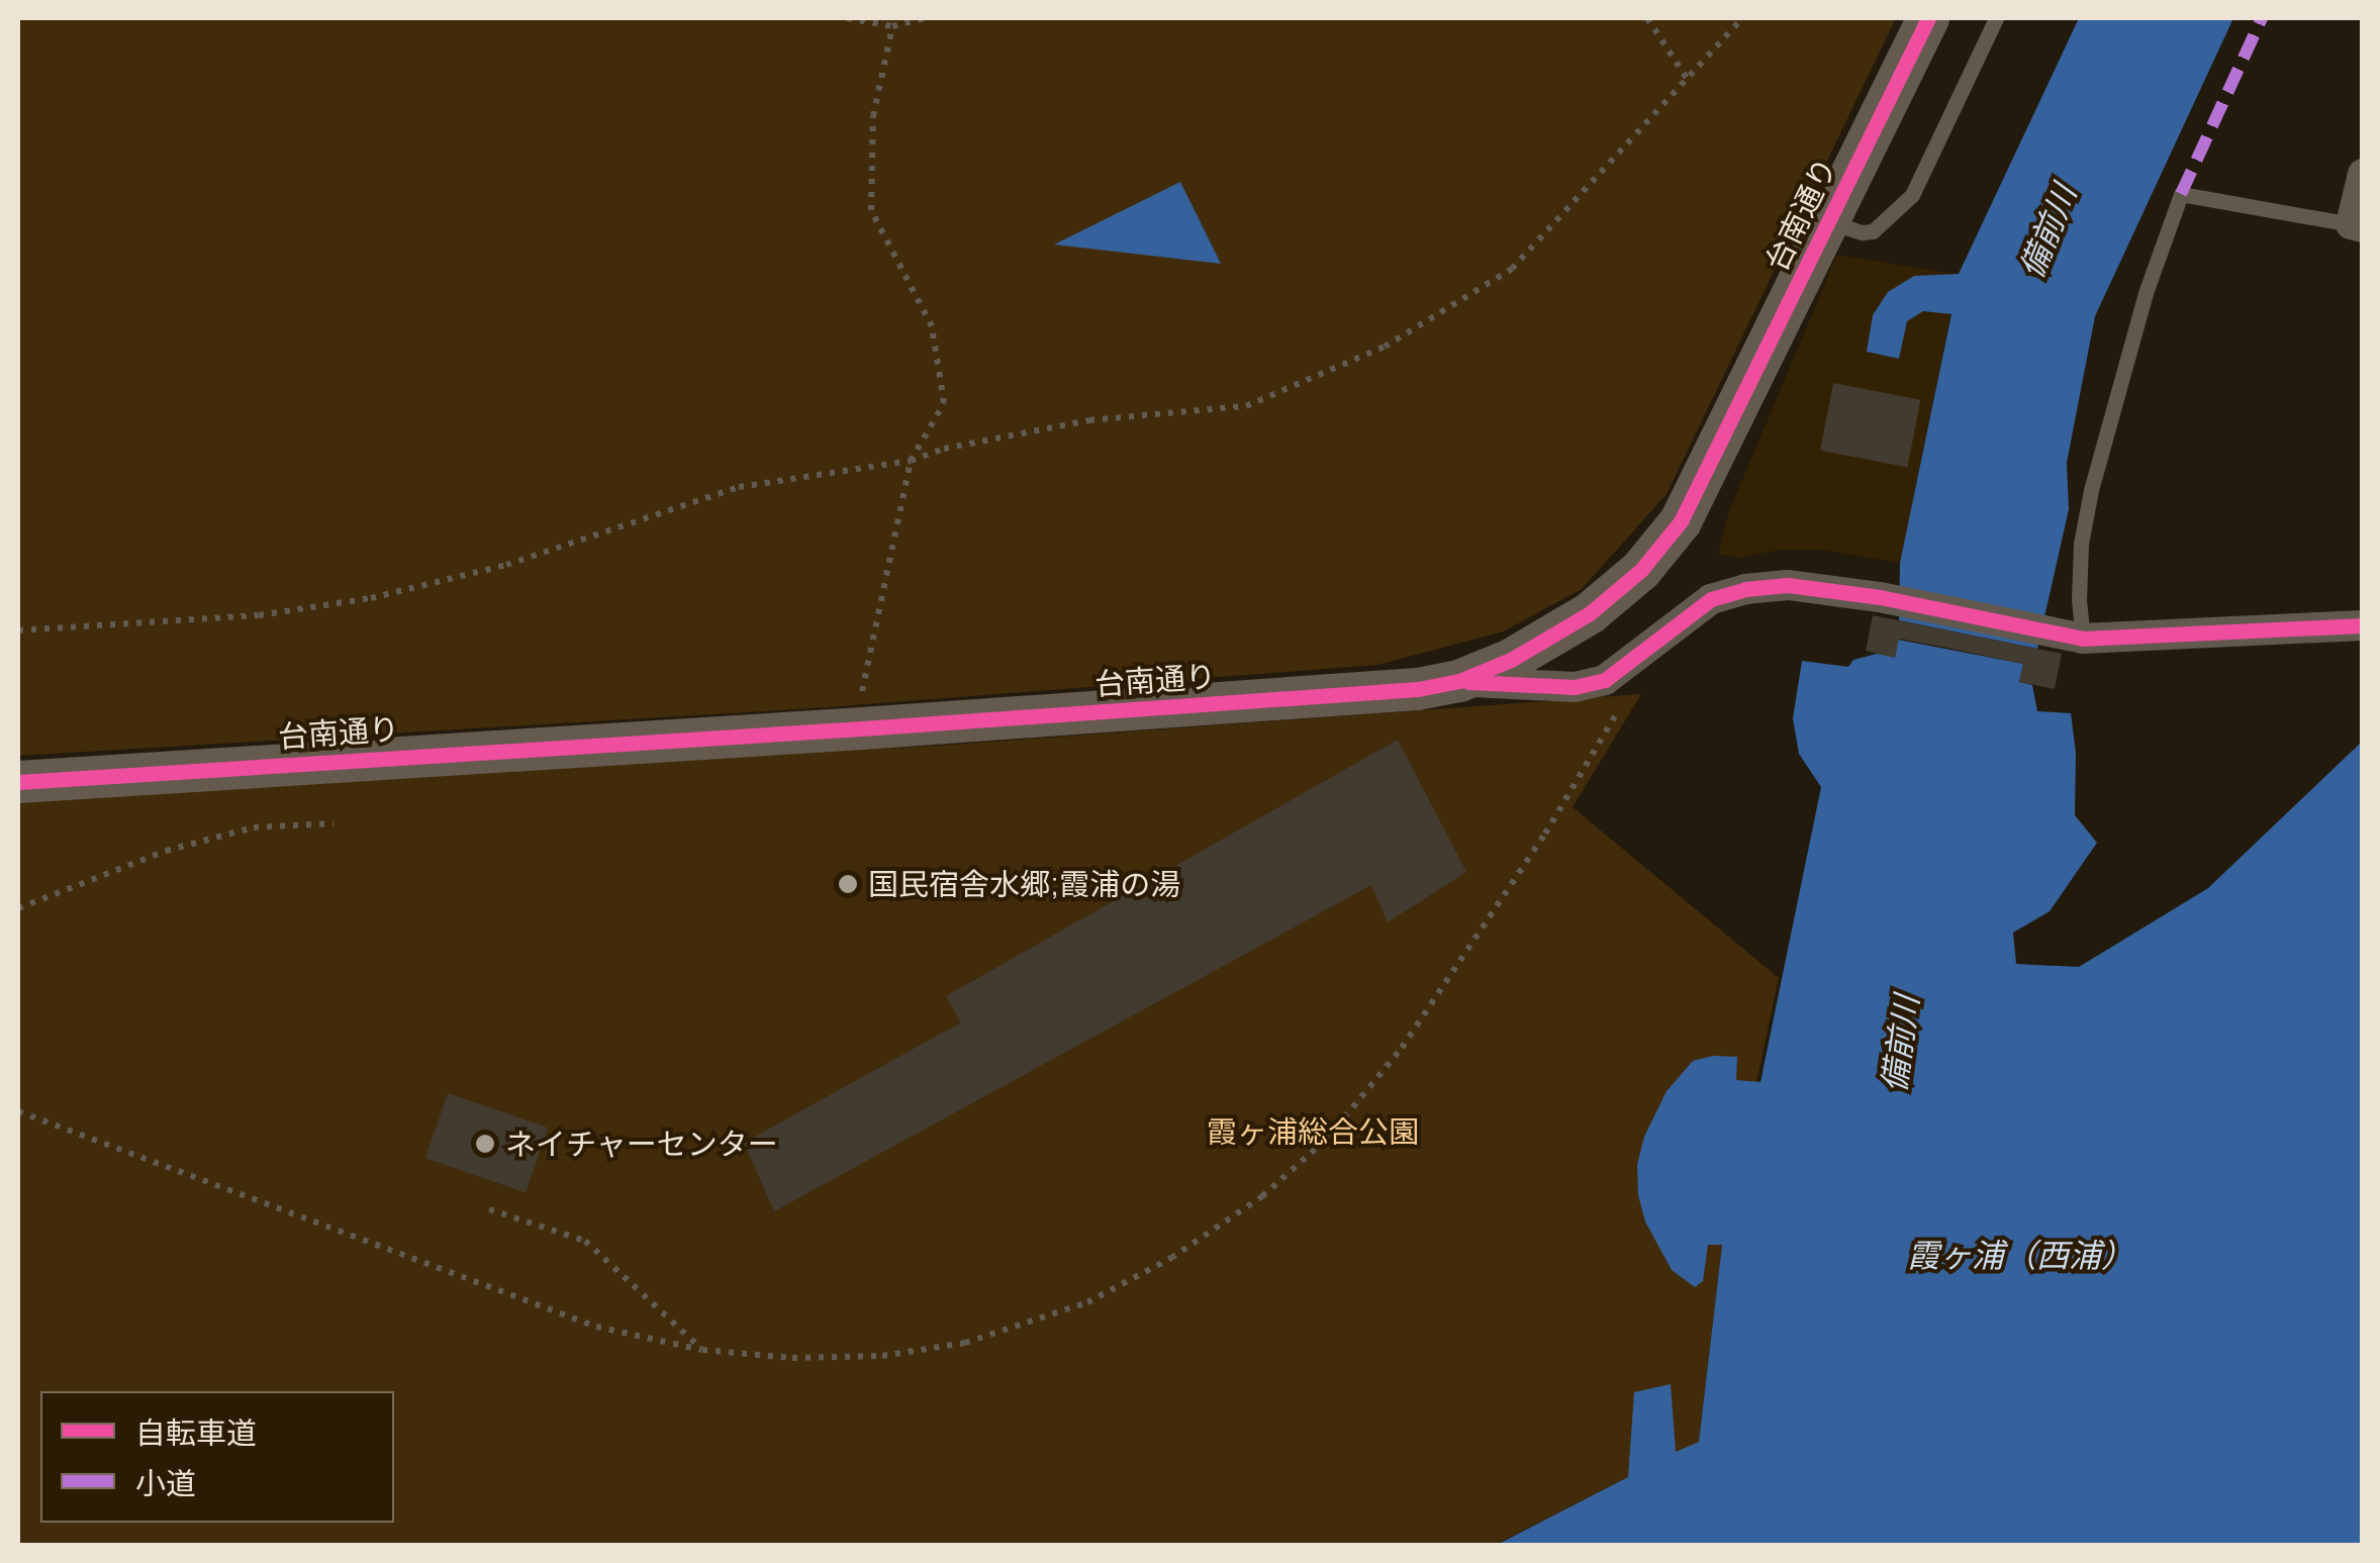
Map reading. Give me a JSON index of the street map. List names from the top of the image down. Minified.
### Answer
{"streets":{"street":["台南通り"]},"water":["備前川","霞ヶ浦（西浦）"],"parks":["霞ヶ浦総合公園"],"places":["国民宿舎水郷;霞浦の湯","ネイチャーセンター"],"legend":["自転車道","小道"]}
